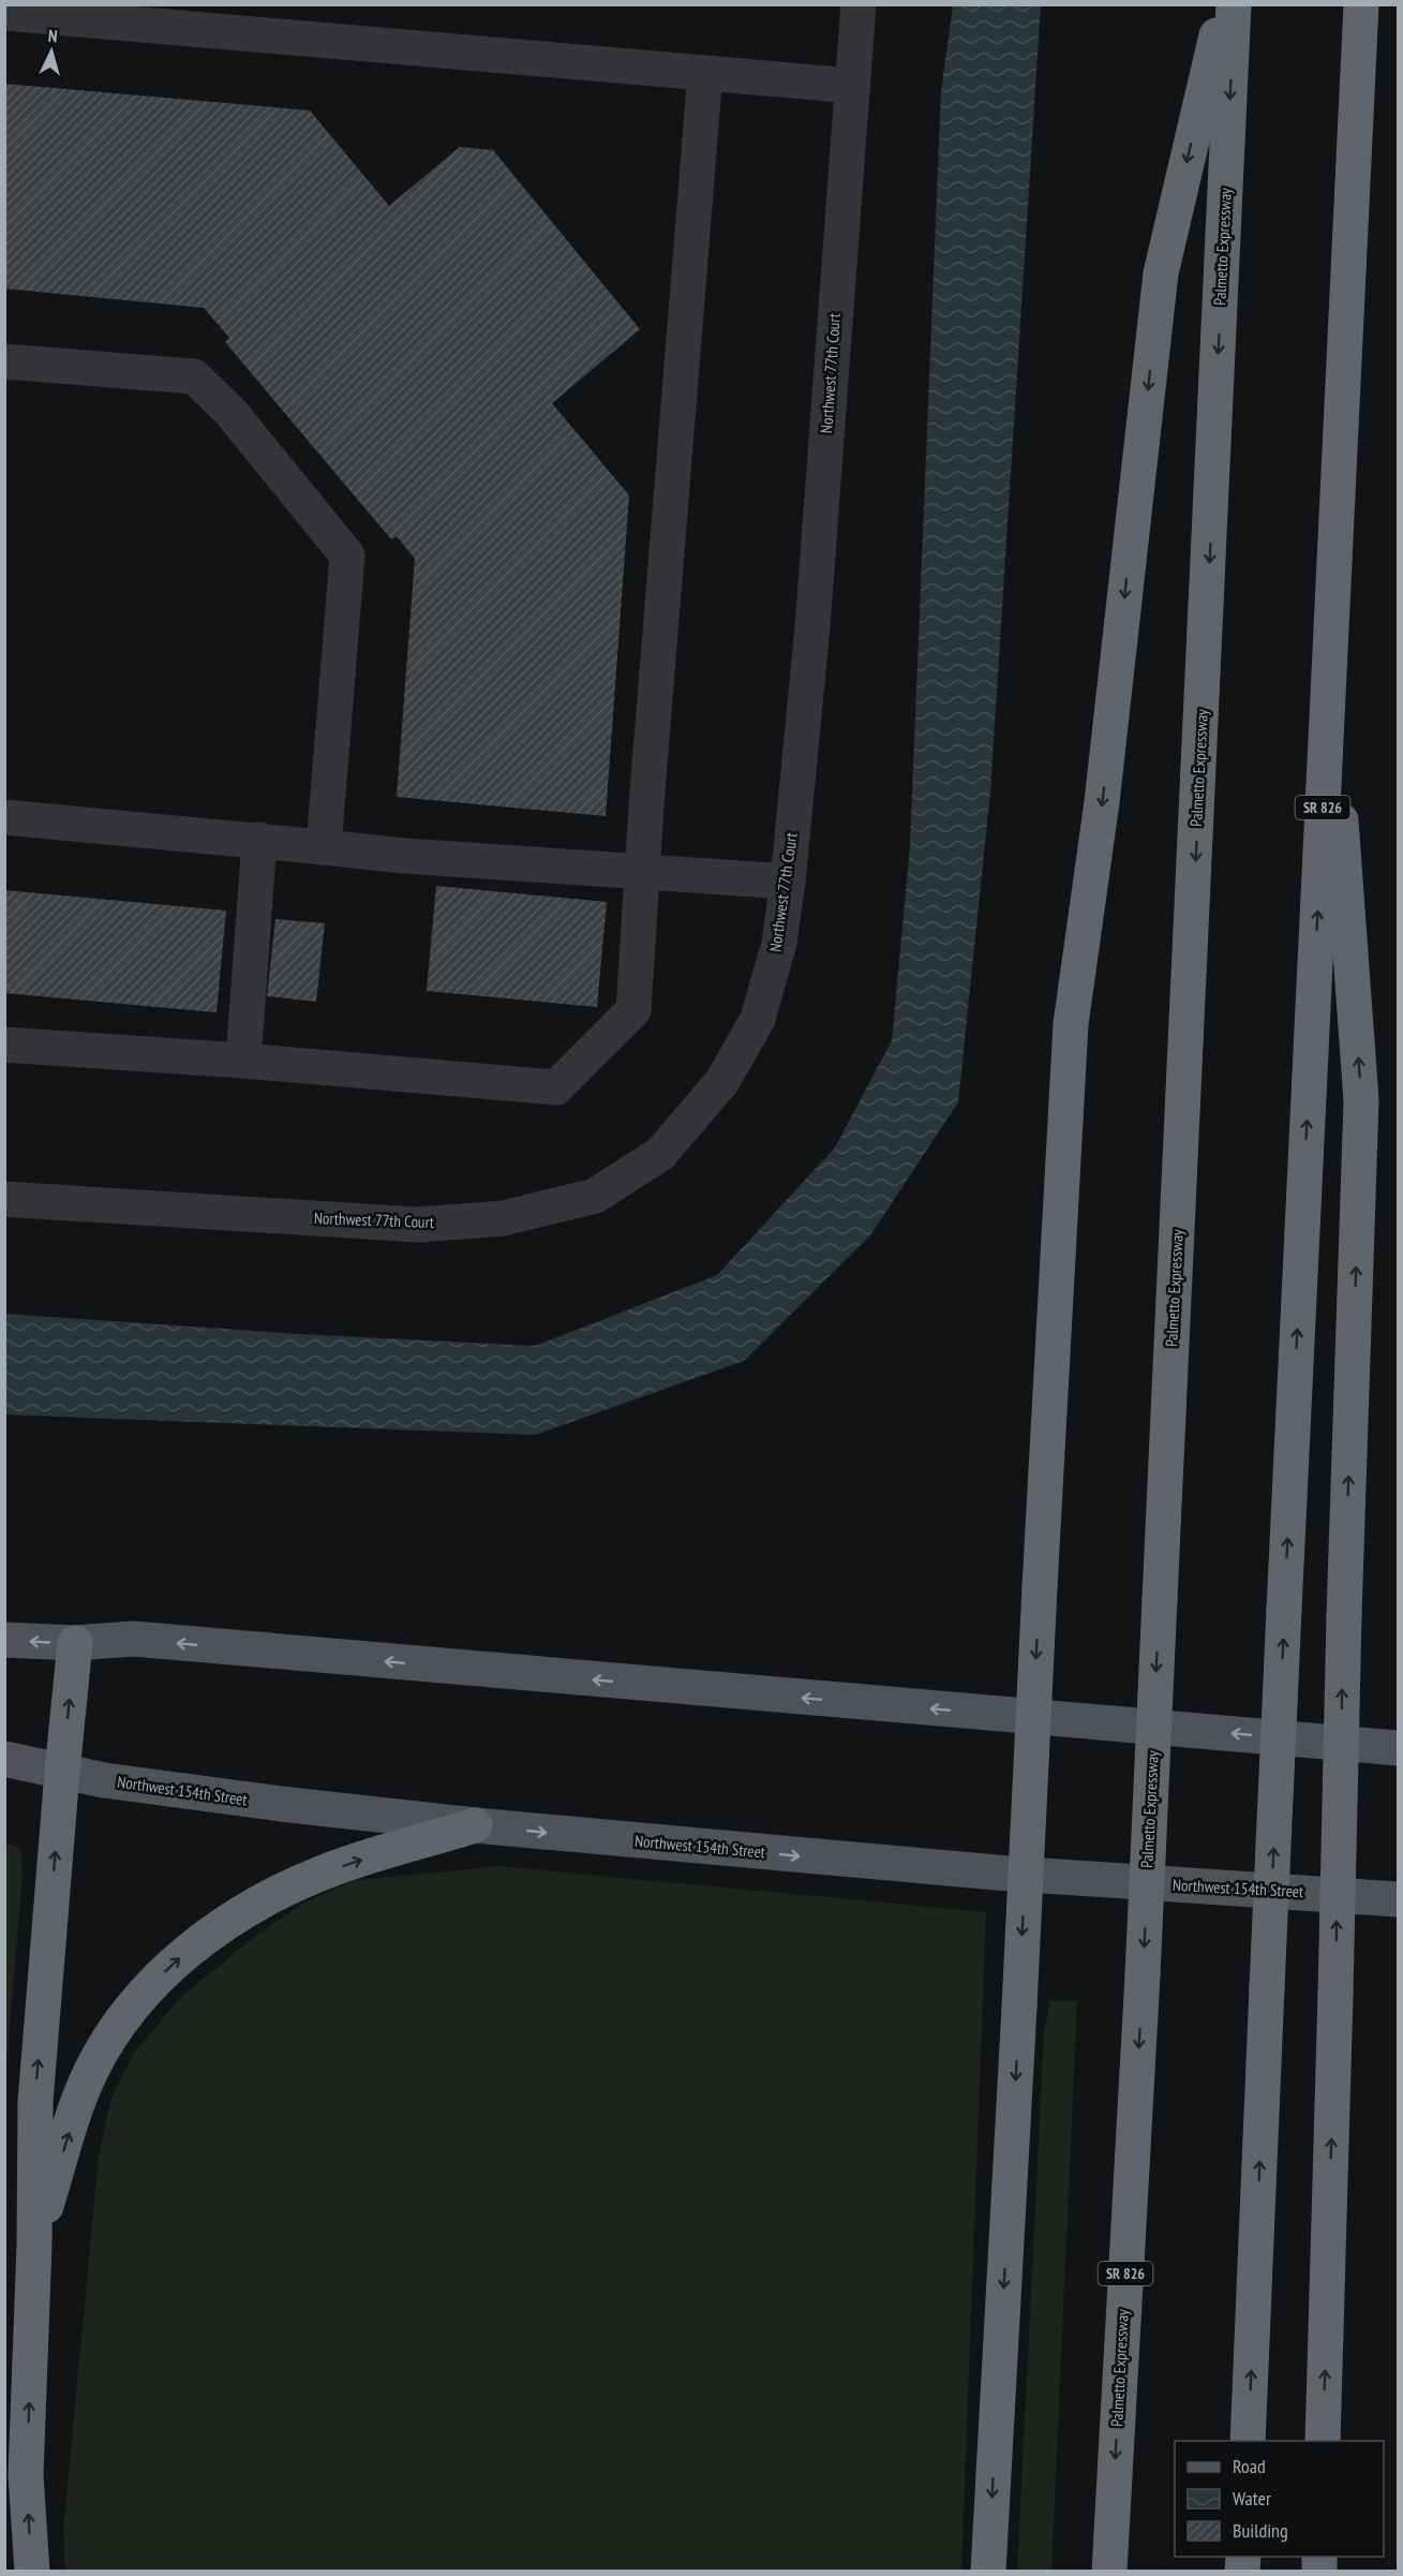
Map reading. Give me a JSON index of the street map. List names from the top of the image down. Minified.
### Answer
{"streets":{"highway":["Palmetto Expressway","SR 826"],"main road":["Northwest 154th Street"],"street":["Northwest 77th Court"]},"legend":["Road","Water","Building"],"north":"top"}
